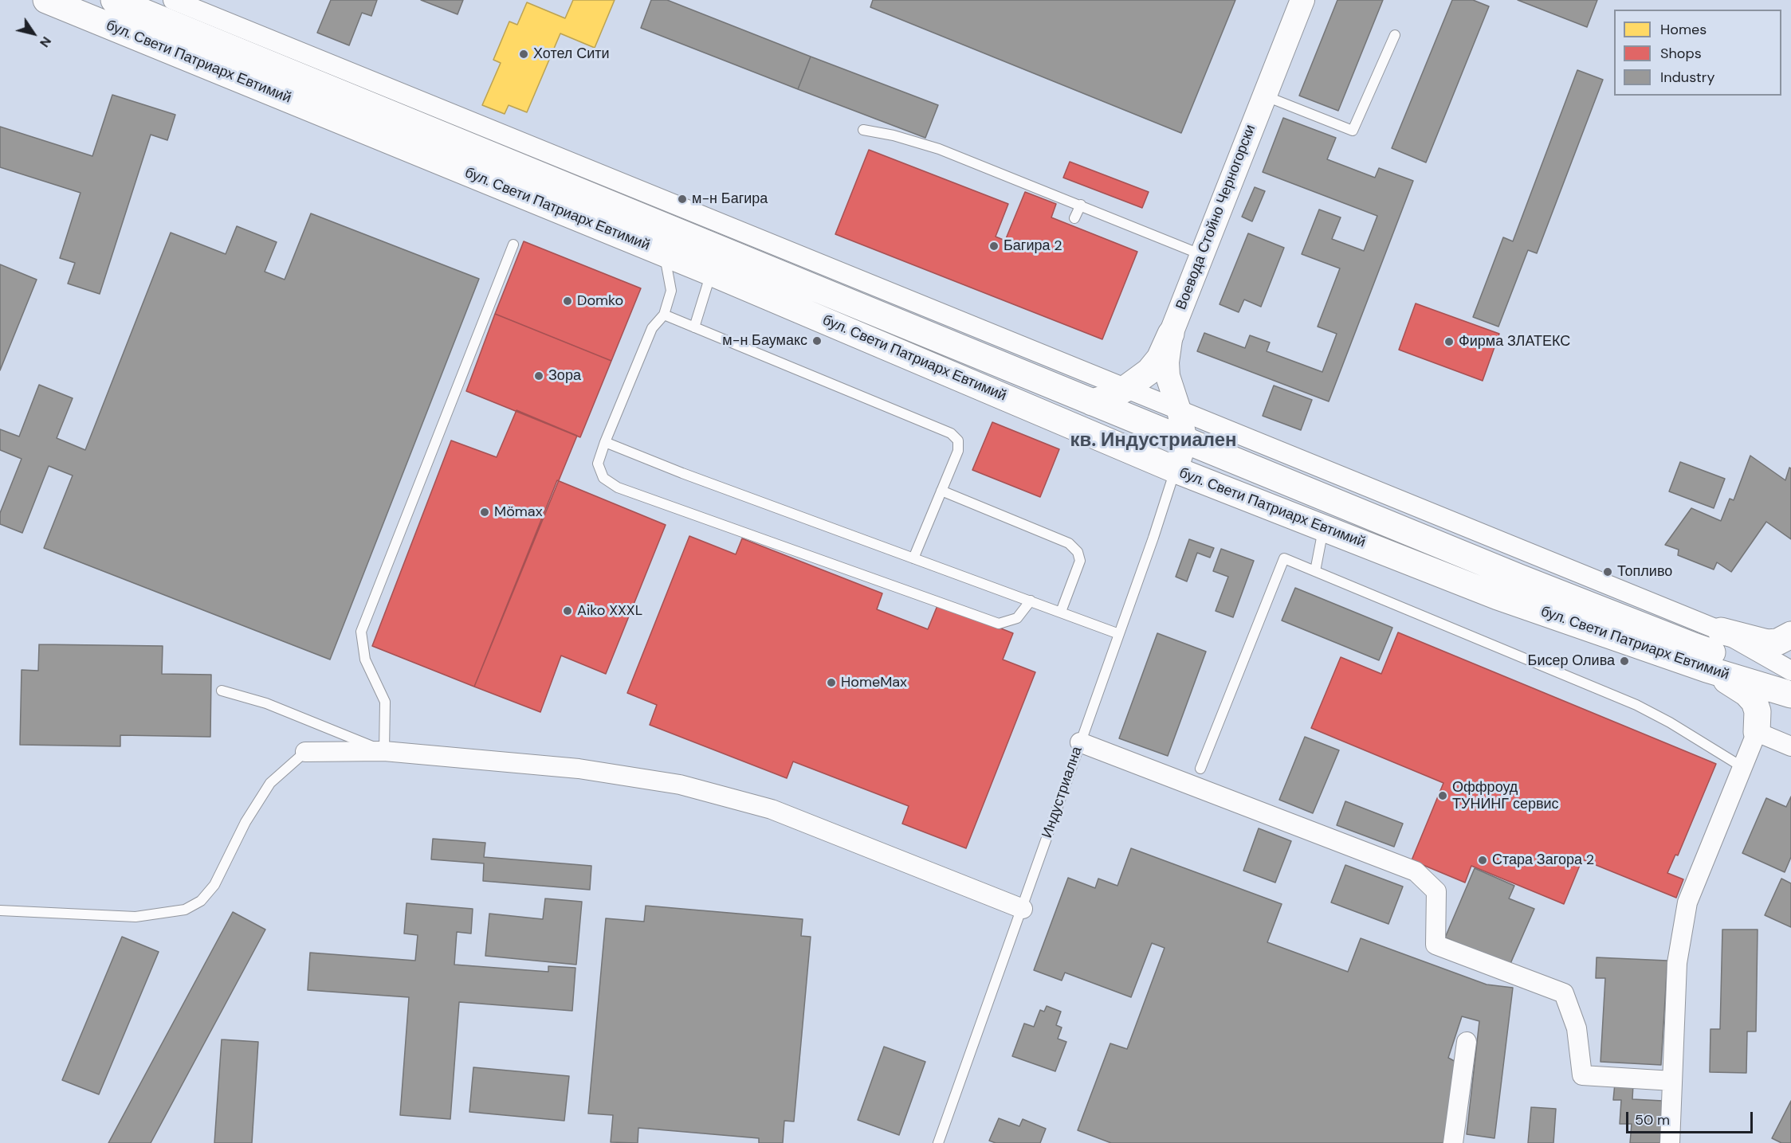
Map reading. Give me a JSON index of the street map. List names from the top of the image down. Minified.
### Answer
{"streets":{"main road":["бул. Свети Патриарх Евтимий"],"street":["Воевода Стойно Черногорски","Индустриална"]},"crossings":[["бул. Свети Патриарх Евтимий","Воевода Стойно Черногорски"],["бул. Свети Патриарх Евтимий","Индустриална"],["Воевода Стойно Черногорски","Индустриална"]],"districts":["кв. Индустриален"],"places":["Хотел Сити","м-н Багира","Багира 2","Domko","м-н Баумакс","Фирма ЗЛАТЕКС","Зора","Mömax","Топливо","Aiko XXXL","Бисер Олива","HomeMax","Оффроуд ТУНИНГ сервис","Стара Загора 2"],"legend":["Homes","Shops","Industry"],"scale_bar":"50 m","north":"bottom right"}
